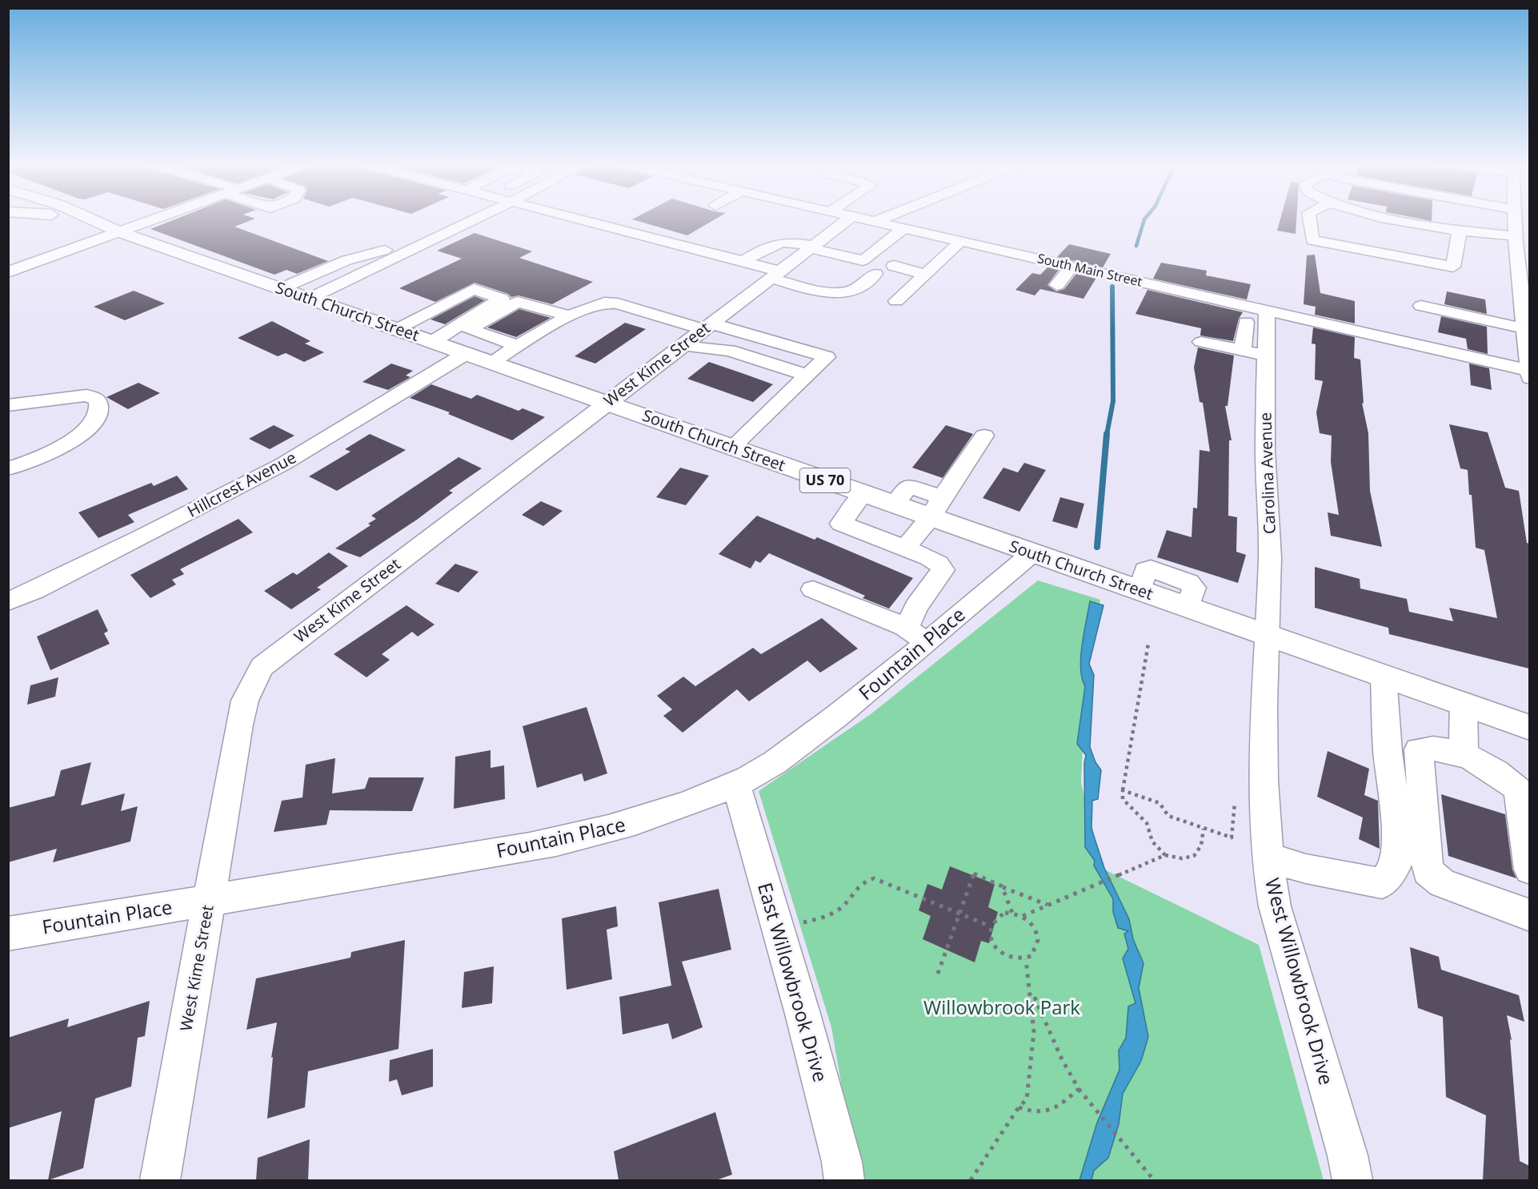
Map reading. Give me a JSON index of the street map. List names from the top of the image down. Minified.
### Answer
{"streets":{"main road":["South Church Street","US 70"],"street":["South Main Street","West Kime Street","Carolina Avenue","Hillcrest Avenue","Fountain Place","West Willowbrook Drive","East Willowbrook Drive"]},"crossings":[["South Church Street","West Kime Street"],["South Church Street","US 70"],["South Church Street","Hillcrest Avenue"],["South Church Street","Fountain Place"],["West Kime Street","Fountain Place"],["Carolina Avenue","West Willowbrook Drive"],["Fountain Place","East Willowbrook Drive"]],"parks":["Willowbrook Park"]}
